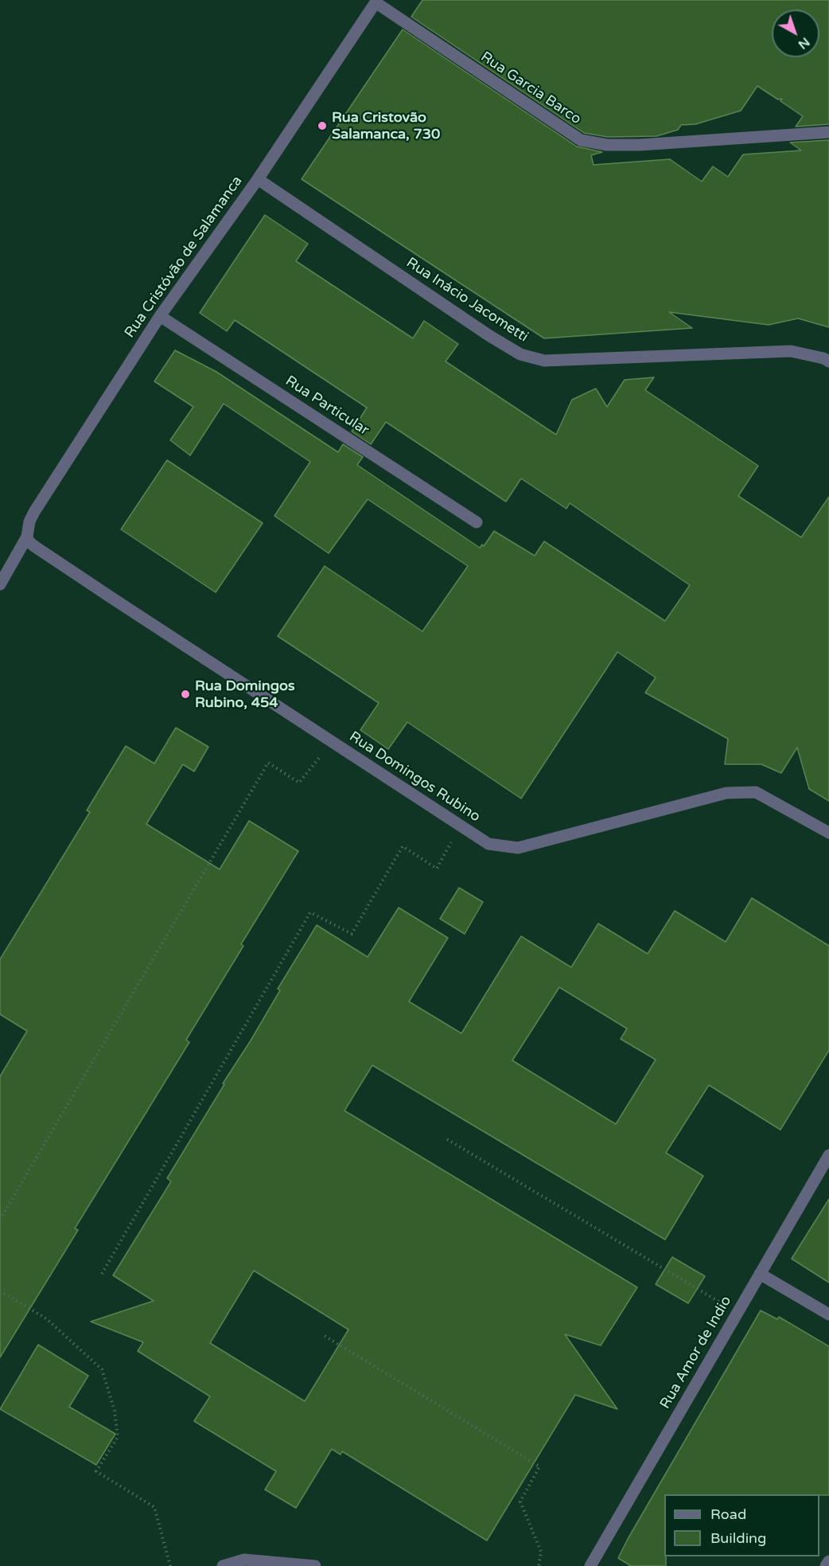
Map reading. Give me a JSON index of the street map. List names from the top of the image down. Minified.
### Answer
{"streets":{"street":["Rua Garcia Barco","Rua Cristóvão de Salamanca","Rua Inácio Jacometti","Rua Particular","Rua Domingos Rubino","Rua Amor de Indio"]},"crossings":[["Rua Garcia Barco","Rua Cristóvão de Salamanca"],["Rua Cristóvão de Salamanca","Rua Inácio Jacometti"],["Rua Cristóvão de Salamanca","Rua Particular"],["Rua Cristóvão de Salamanca","Rua Domingos Rubino"]],"places":["Rua Cristovão Salamanca, 730","Rua Domingos Rubino, 454"],"legend":["Road","Building"],"north":"bottom right"}
